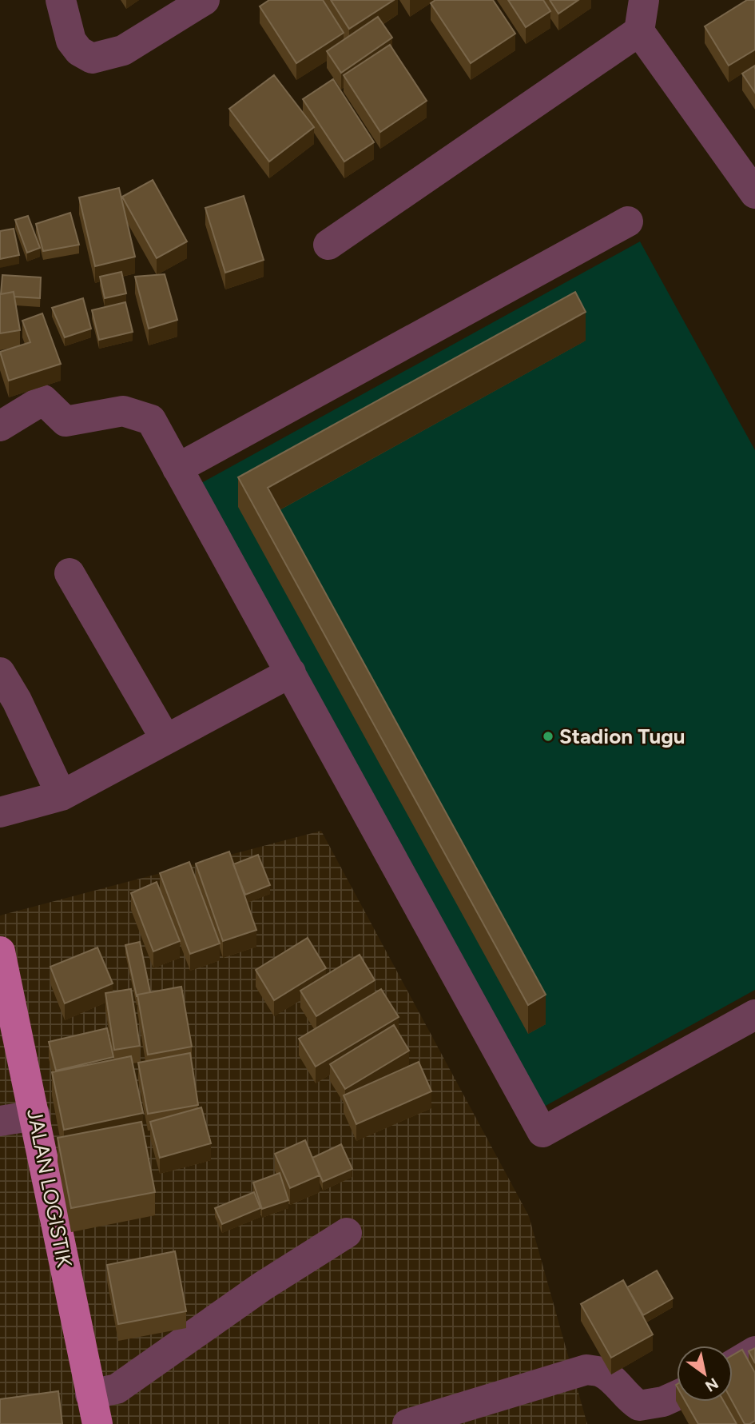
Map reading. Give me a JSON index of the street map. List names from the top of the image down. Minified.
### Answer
{"streets":{"main road":["JALAN LOGISTIK"]},"places":["Stadion Tugu"],"north":"bottom right"}
